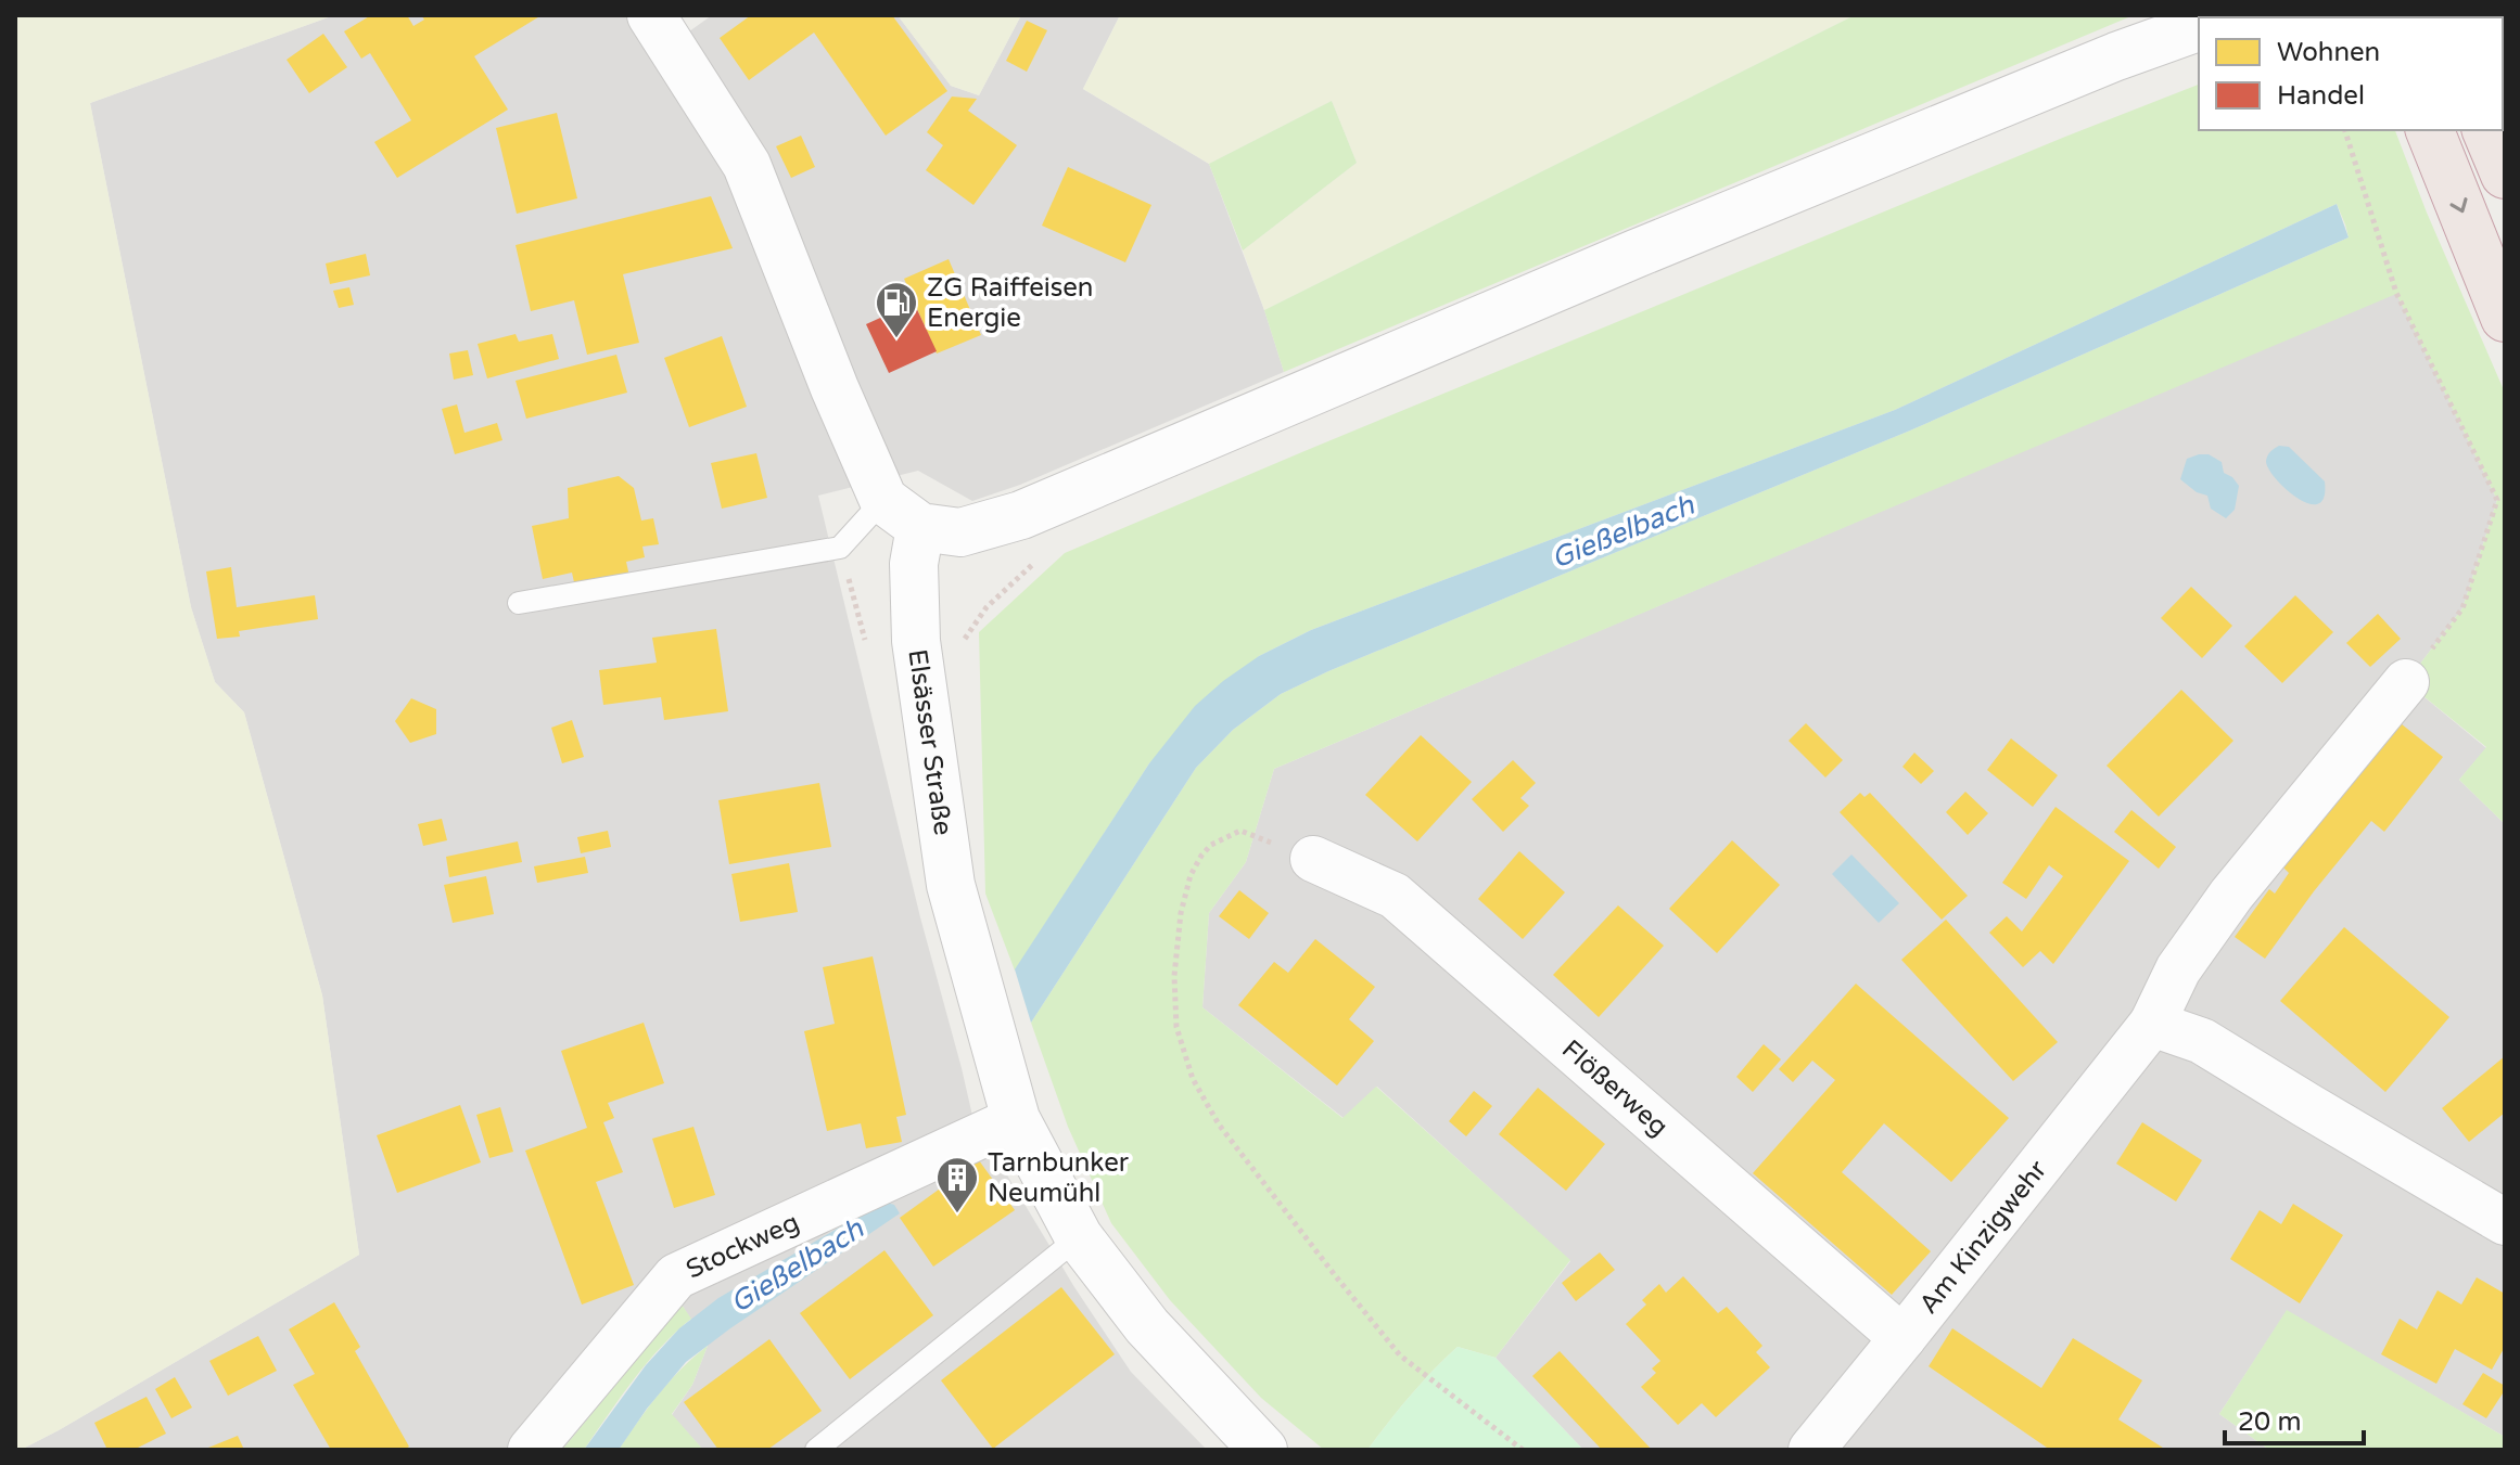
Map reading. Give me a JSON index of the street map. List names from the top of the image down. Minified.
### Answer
{"streets":{"street":["Elsässer Straße","Flößerweg","Am Kinzigwehr","Stockweg"]},"crossings":[["Elsässer Straße","Stockweg"],["Flößerweg","Am Kinzigwehr"]],"water":["Gießelbach"],"places":{"fuel station":["ZG Raiffeisen Energie"],"building":["Tarnbunker Neumühl"]},"legend":["Wohnen","Handel"],"scale_bar":"20 m"}
